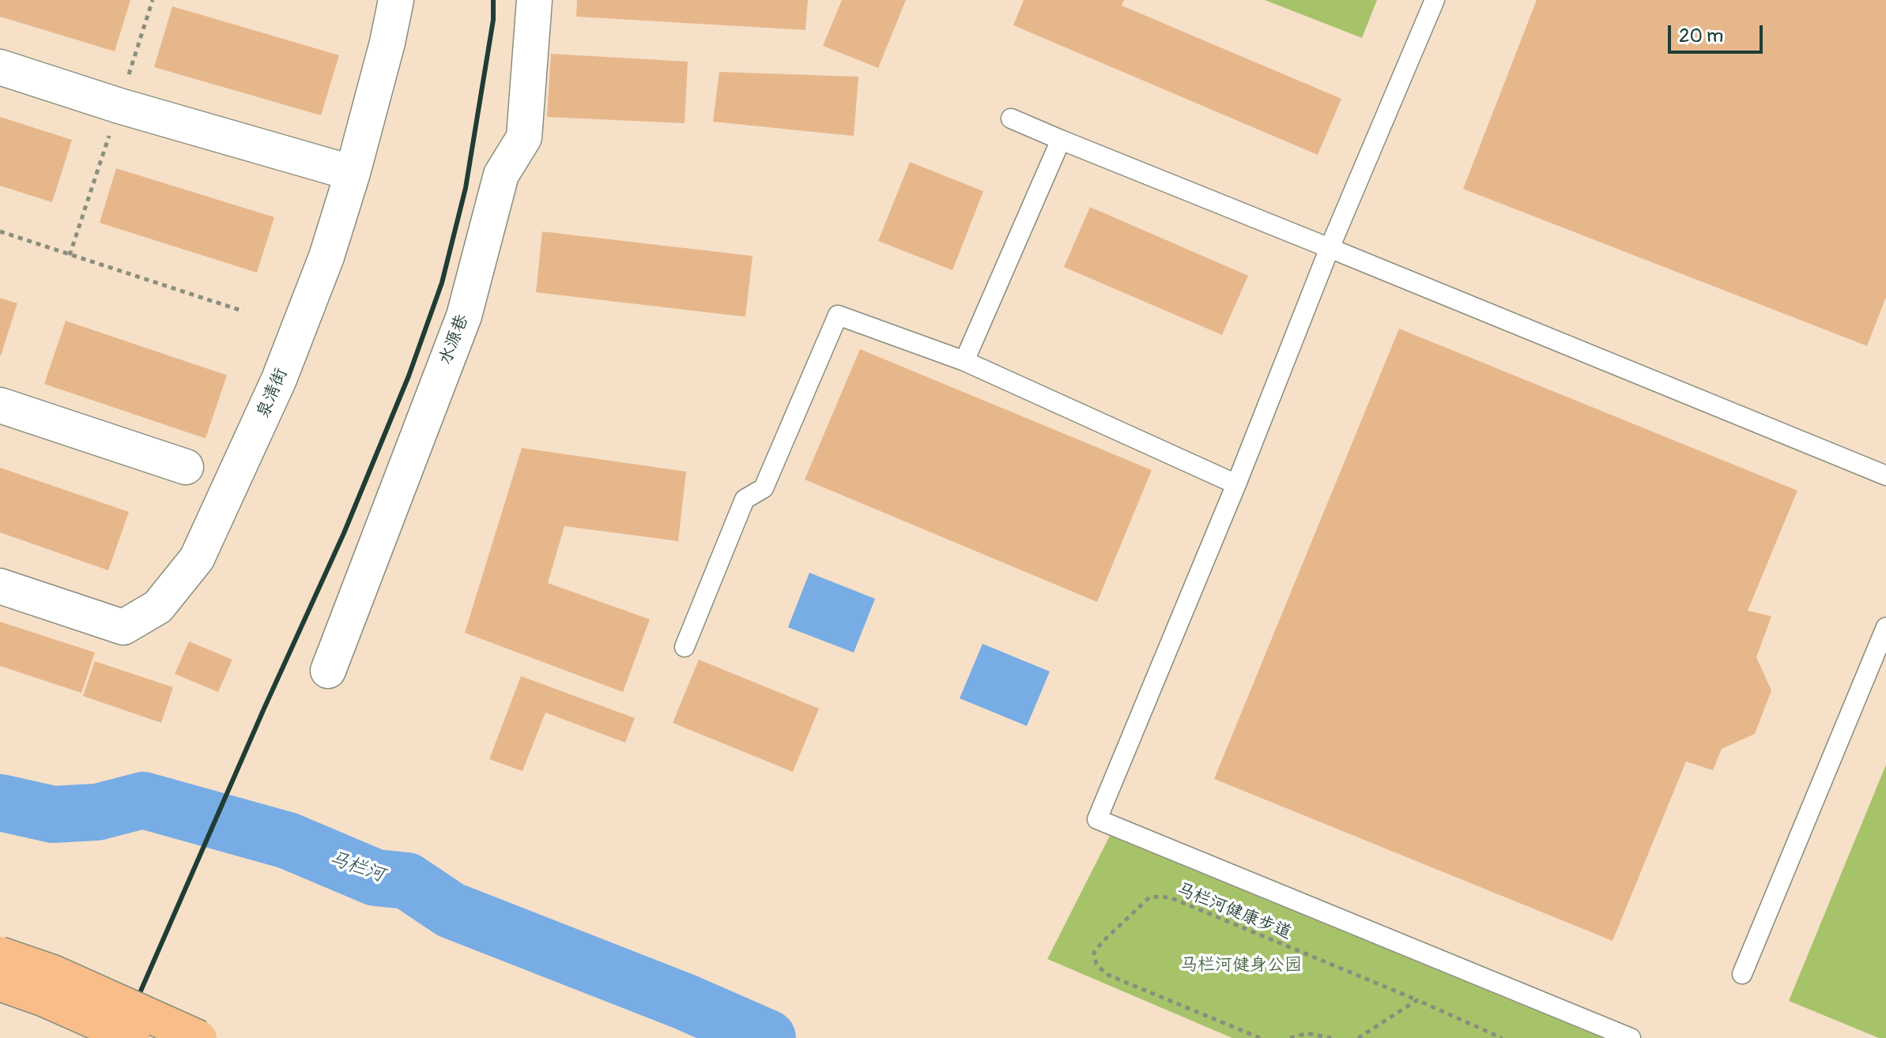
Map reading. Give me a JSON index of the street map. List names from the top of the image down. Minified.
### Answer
{"streets":{"street":["水源巷","泉清街"],"path":["马栏河健康步道"]},"water":["马栏河"],"parks":["马栏河健身公园"],"scale_bar":"20 m"}
